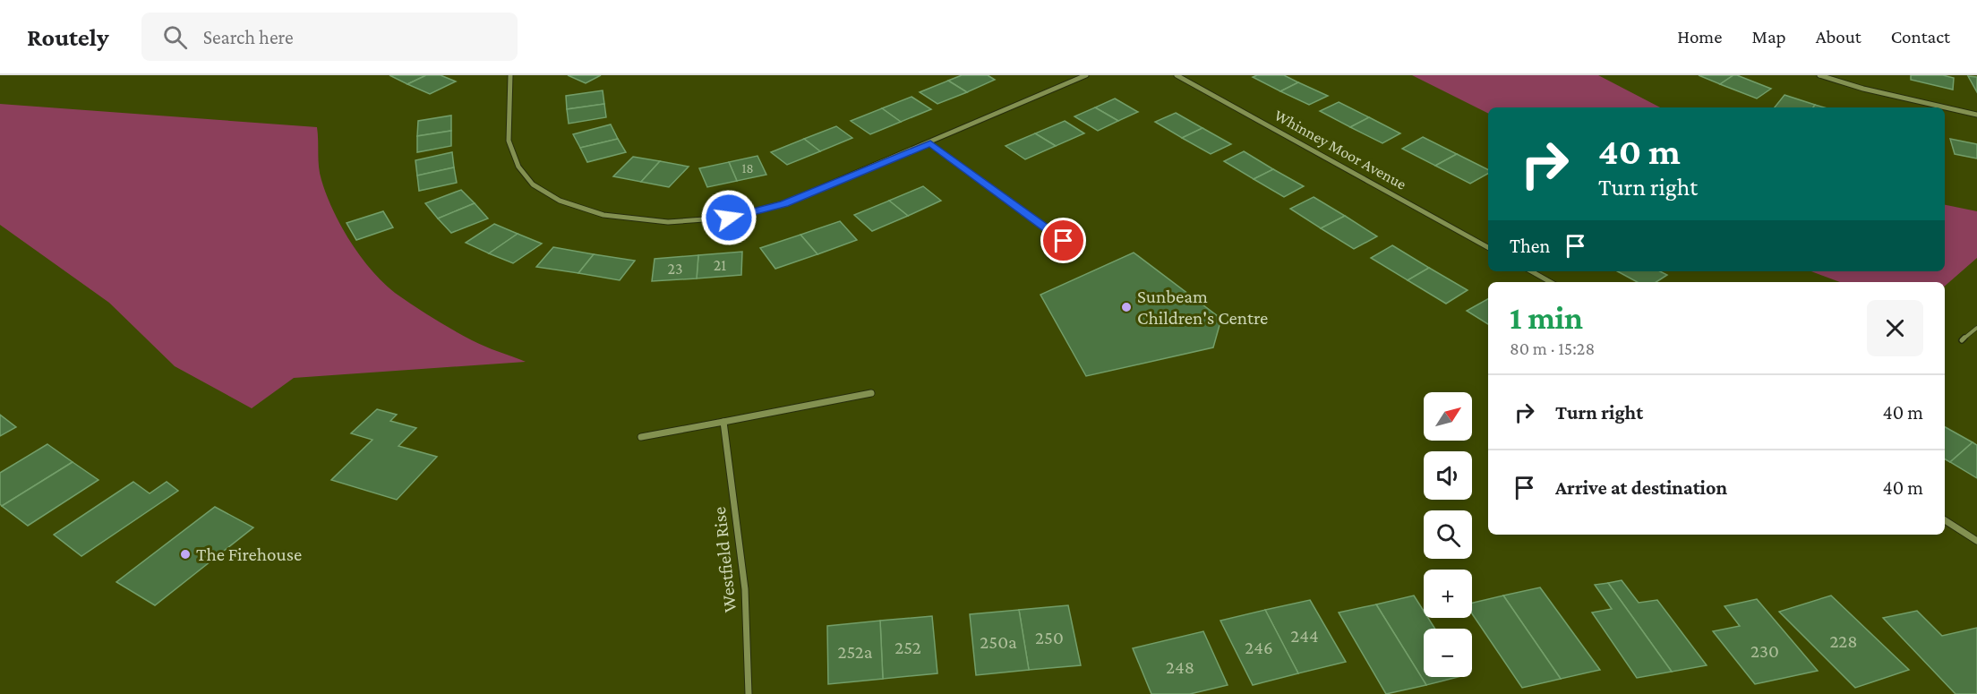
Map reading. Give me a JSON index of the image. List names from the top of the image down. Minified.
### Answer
{"streets":{"street":["Whinney Moor Avenue","Westfield Rise"]},"places":["Sunbeam Children's Centre","The Firehouse"],"house_numbers":["18","21","23","244","250","228","250a","252","246","230","252a","248"],"north":"top right","page":{"header":"Routely","search":"Search here","nav":["Home","Map","About","Contact"],"turn":["40 m","Turn right"],"then":"Then","heading":["1 min","80 m · 15:28"],"list":[{"name":"Turn right","value":"40 m"},{"name":"Arrive at destination","value":"40 m"}],"map_buttons":["+","−"]}}
